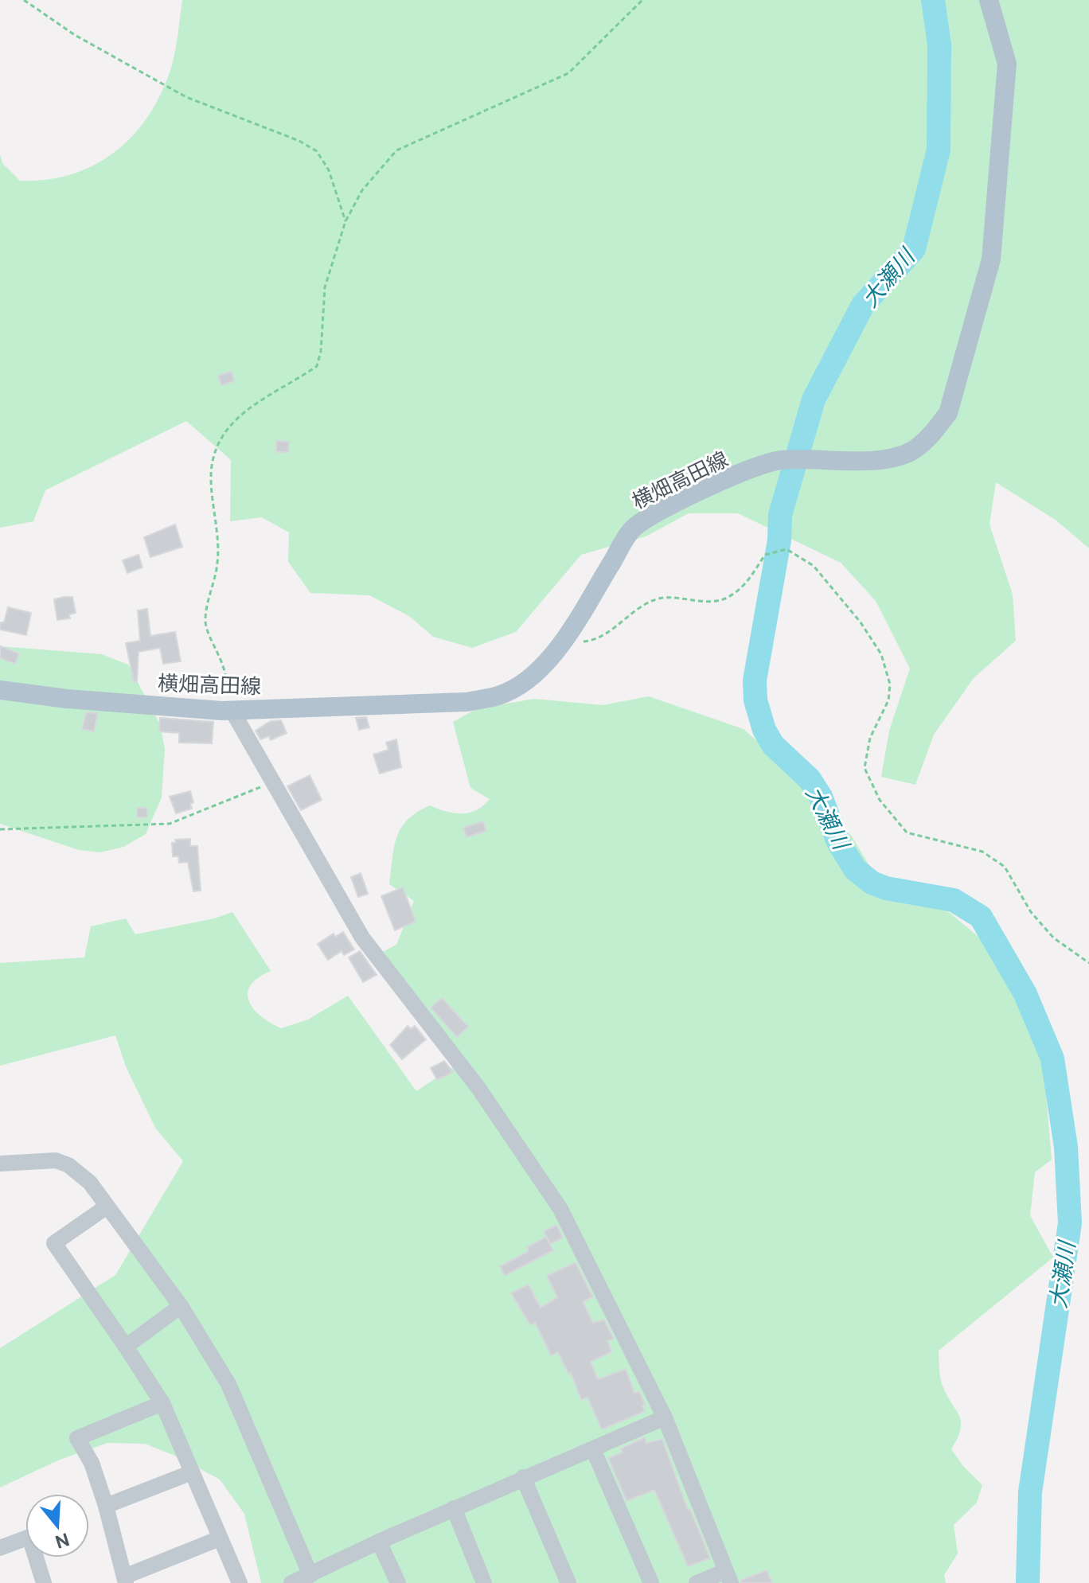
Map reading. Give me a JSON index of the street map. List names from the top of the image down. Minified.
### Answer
{"streets":{"main road":["横畑高田線"]},"water":["大瀬川"],"north":"bottom"}
